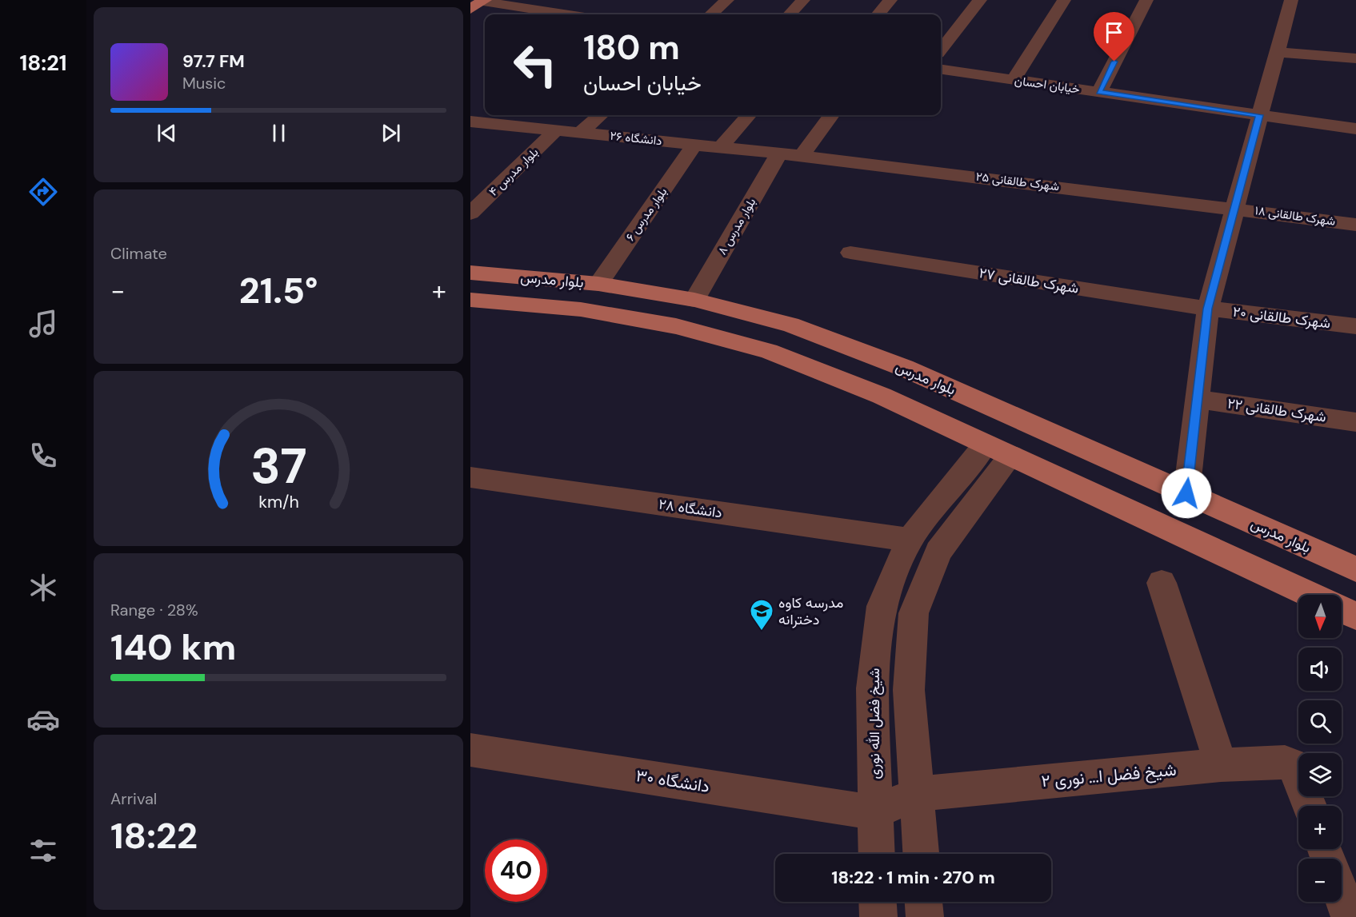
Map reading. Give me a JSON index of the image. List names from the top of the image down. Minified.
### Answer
{"streets":{"main road":["بلوار مدرس"],"street":["خیابان احسان","دانشگاه ۲۶","بلوار مدرس ۴","شهرک طالقانی ۲۵","بلوار مدرس ۶","شهرک طالقانی ۱۸","بلوار مدرس ۸","شهرک طالقانی ۲۷","شهرک طالقانی ۲۰","شهرک طالقانی ۲۲","دانشگاه ۲۸","شیخ فضل الله نوری","شیخ فضل ا... نوری ۲","دانشگاه ۳۰"]},"crossings":[["دانشگاه ۲۶","بلوار مدرس ۴"],["دانشگاه ۲۶","شهرک طالقانی ۲۵"],["دانشگاه ۲۶","بلوار مدرس ۶"],["دانشگاه ۲۶","بلوار مدرس ۸"],["شهرک طالقانی ۲۵","شهرک طالقانی ۱۸"],["بلوار مدرس ۶","بلوار مدرس"],["بلوار مدرس ۸","بلوار مدرس"],["بلوار مدرس","شیخ فضل الله نوری"],["شهرک طالقانی ۲۷","شهرک طالقانی ۲۰"],["دانشگاه ۲۸","شیخ فضل الله نوری"],["شیخ فضل الله نوری","شیخ فضل ا... نوری ۲"],["شیخ فضل الله نوری","دانشگاه ۳۰"],["شیخ فضل ا... نوری ۲","دانشگاه ۳۰"]],"places":{"school or university":["مدرسه کاوه دخترانه"]},"north":"bottom","page":{"tabs":"18:21","turn":["180 m","خیابان احسان"],"song":["97.7 FM","Music"],"tile":["Climate",["Range · 28%","140 km"],["Arrival","18:22"]],"heat":["−","21.5°","+"],"map_buttons":["+","−"],"limit":"40","trip":"18:22 · 1 min · 270 m","gauge":["37","km/h"]}}
